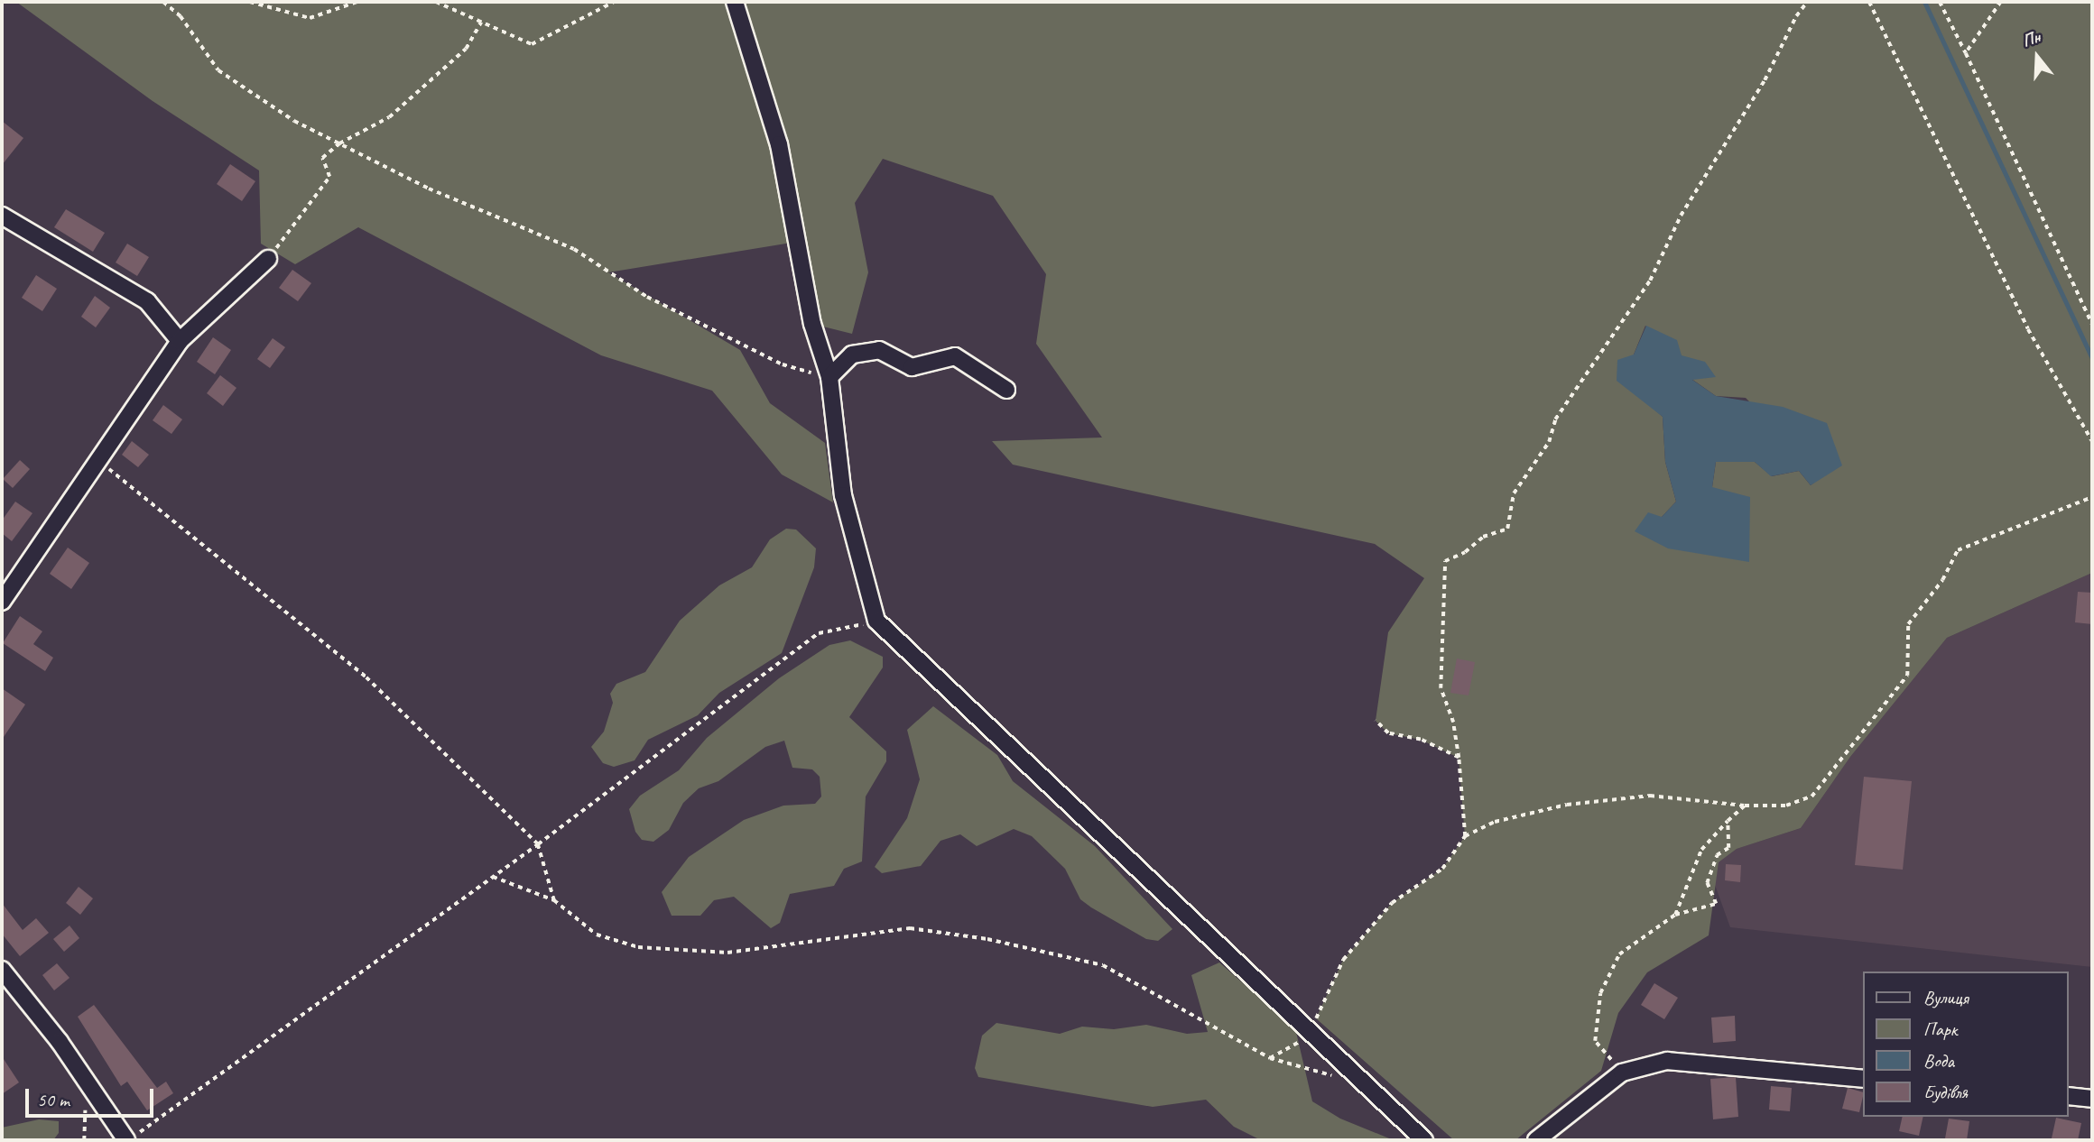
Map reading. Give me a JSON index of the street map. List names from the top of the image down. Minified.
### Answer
{"legend":["Вулиця","Парк","Вода","Будівля"],"scale_bar":"50 m","north":"top"}
